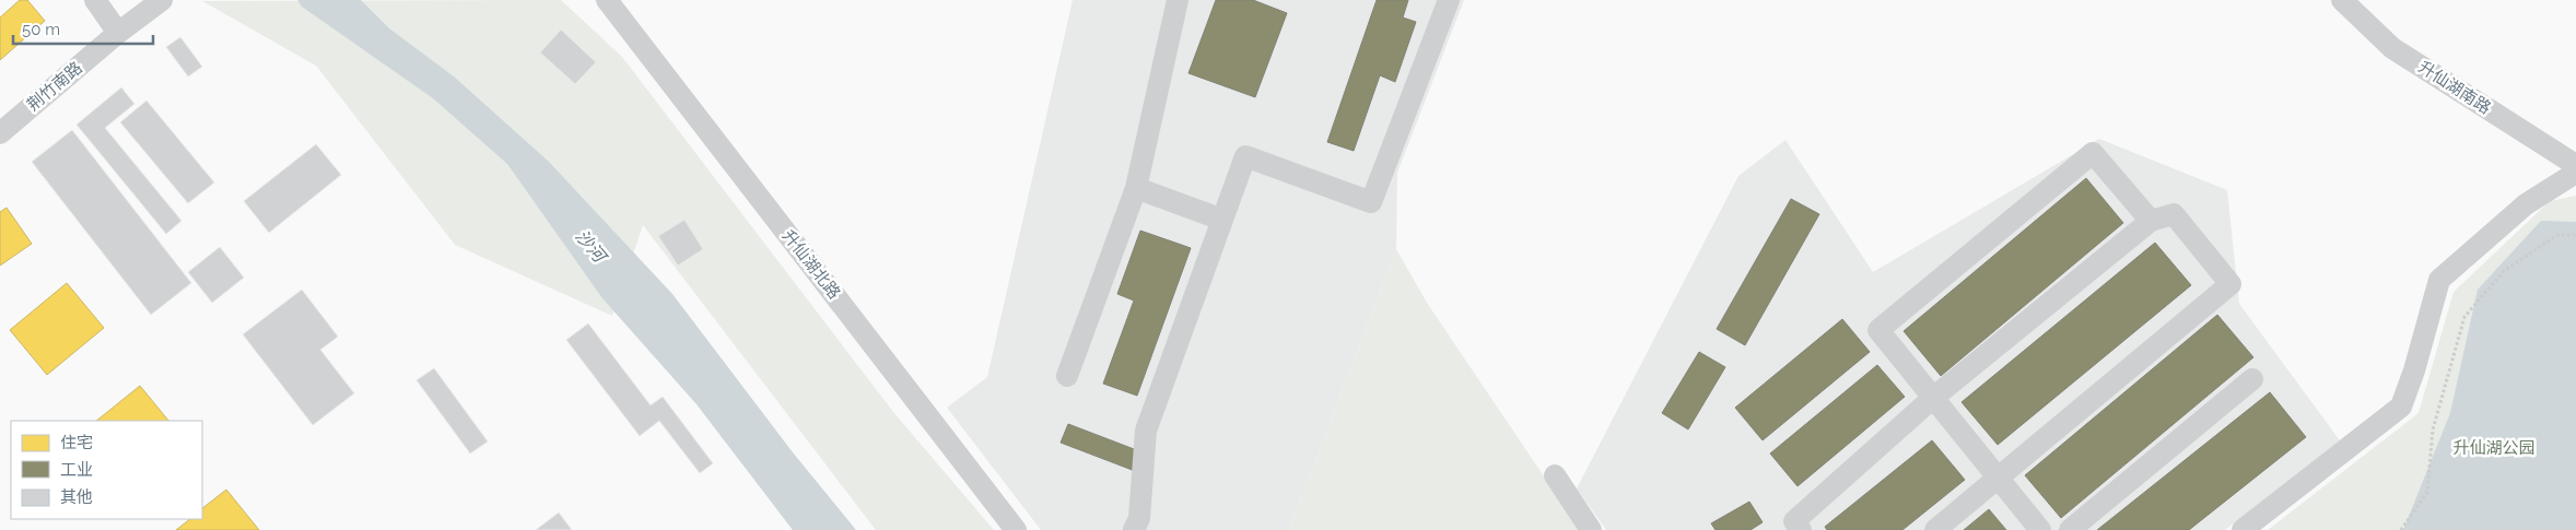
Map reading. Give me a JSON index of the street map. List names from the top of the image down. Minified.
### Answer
{"streets":{"street":["荆竹南路","升仙湖南路","升仙湖北路"]},"water":["沙河"],"parks":["升仙湖公园"],"legend":["住宅","工业","其他"],"scale_bar":"50 m"}
